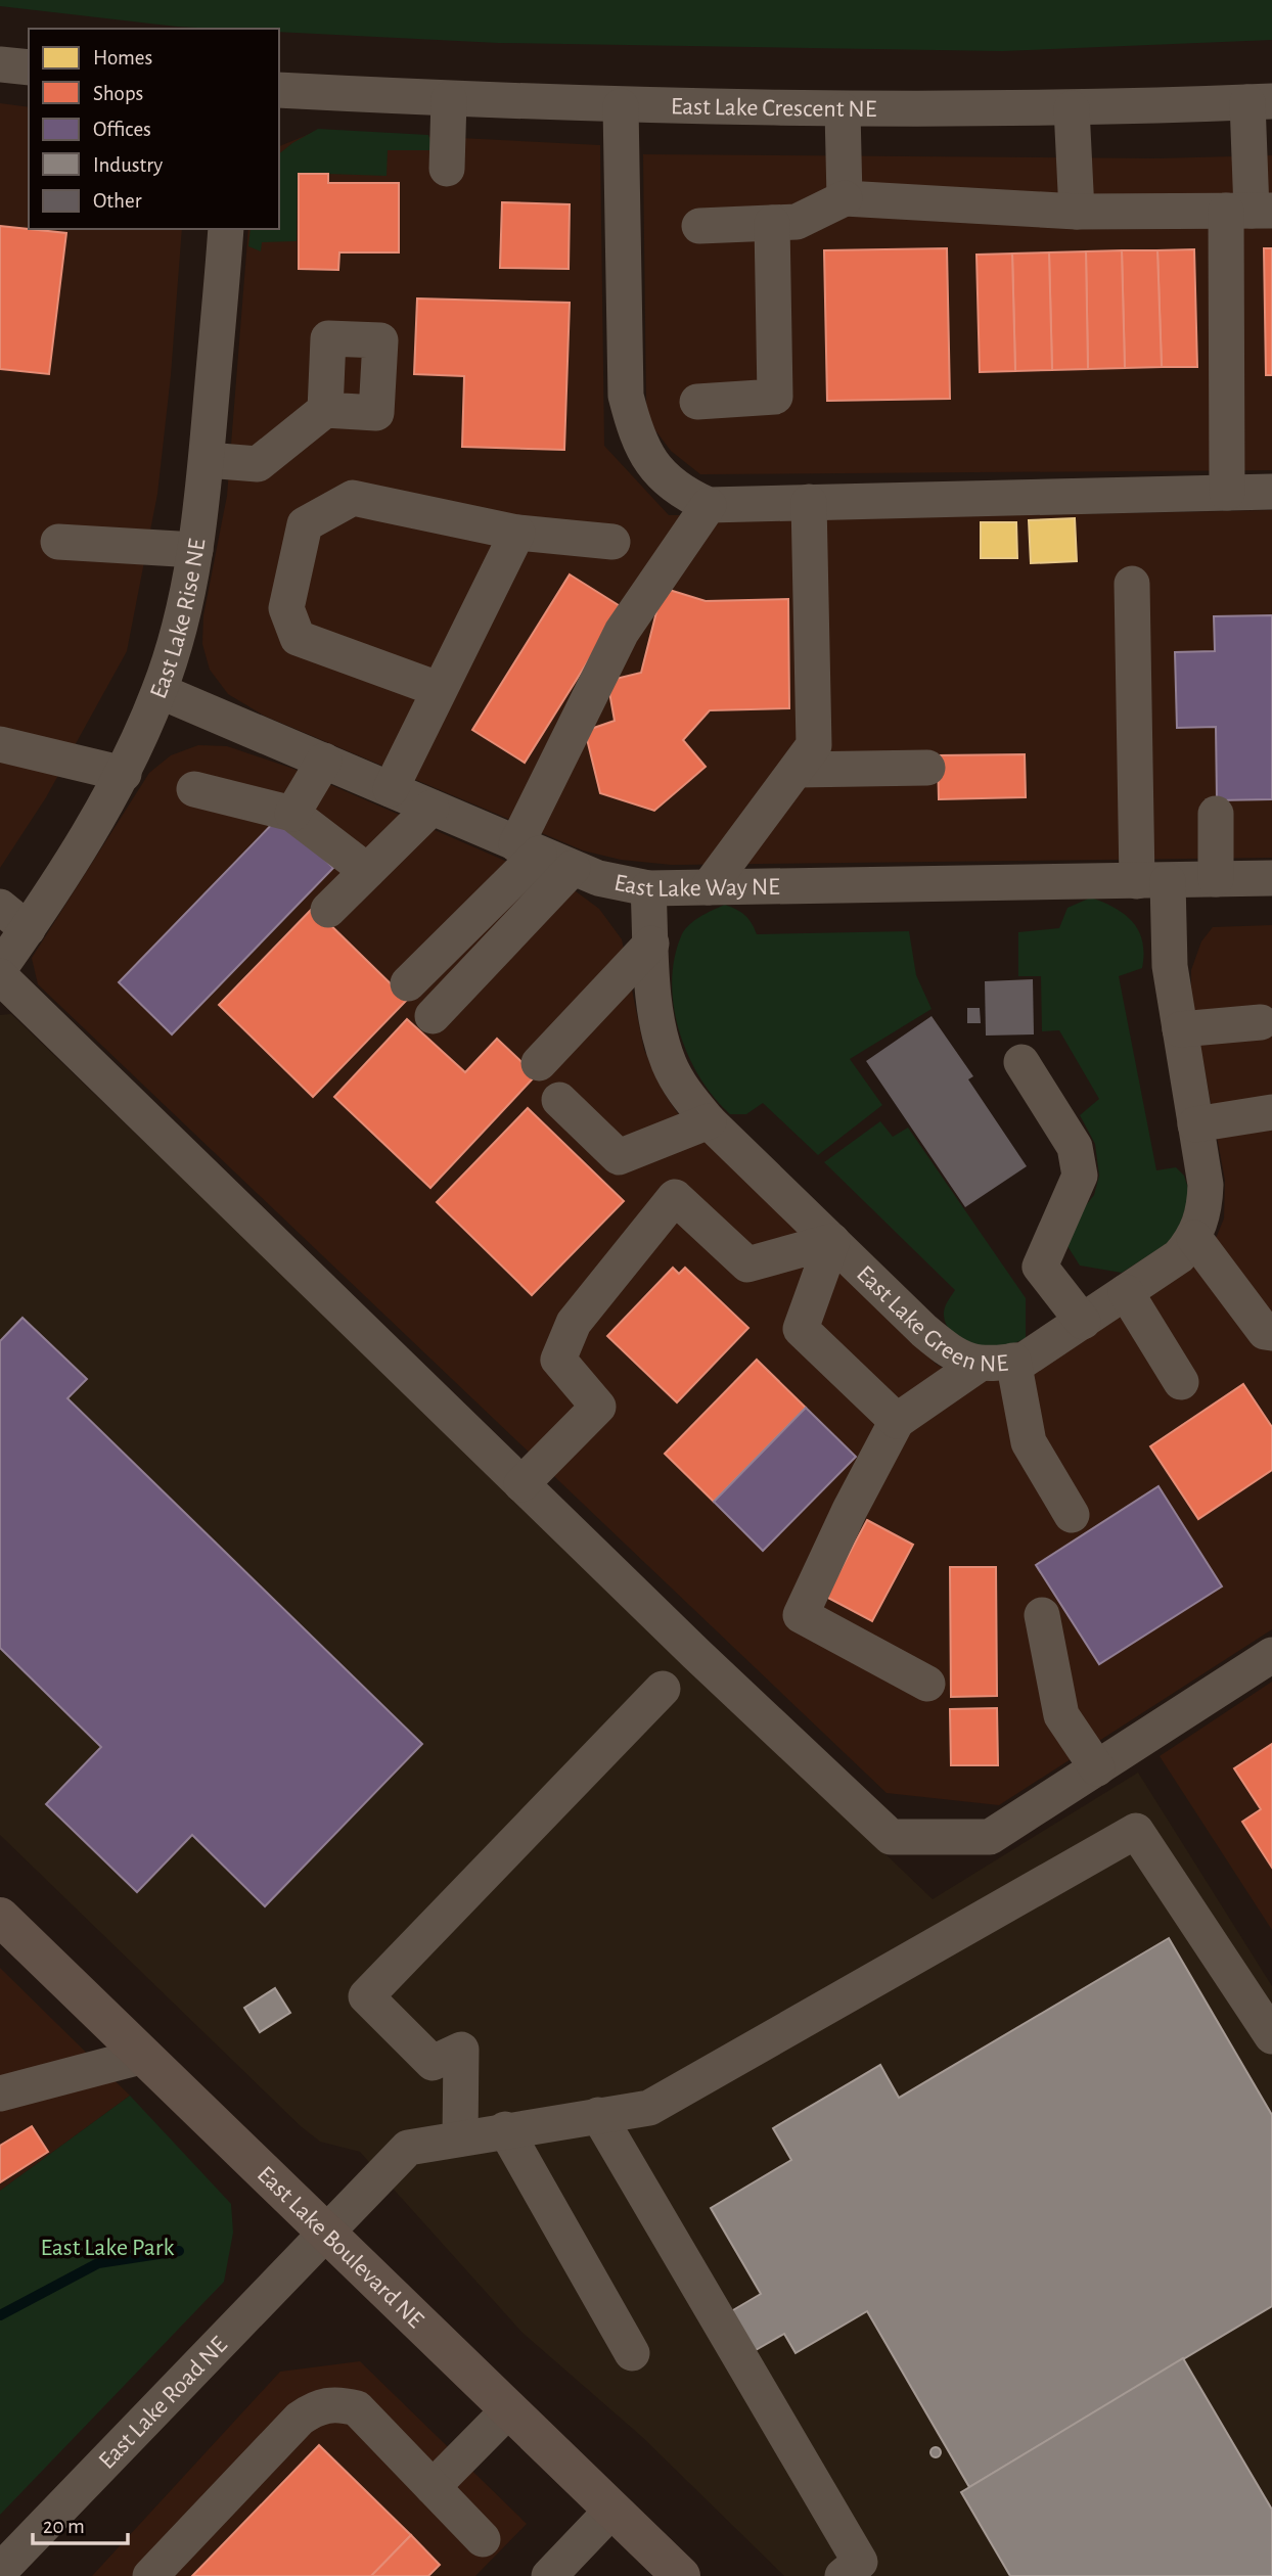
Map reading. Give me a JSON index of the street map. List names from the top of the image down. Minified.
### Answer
{"streets":{"main road":["East Lake Boulevard NE"],"street":["East Lake Crescent NE","East Lake Rise NE","East Lake Way NE","East Lake Green NE","East Lake Road NE"]},"crossings":[["East Lake Rise NE","East Lake Way NE"],["East Lake Way NE","East Lake Green NE"],["East Lake Boulevard NE","East Lake Road NE"]],"parks":["East Lake Park"],"legend":["Homes","Shops","Offices","Industry","Other"],"scale_bar":"20 m"}
